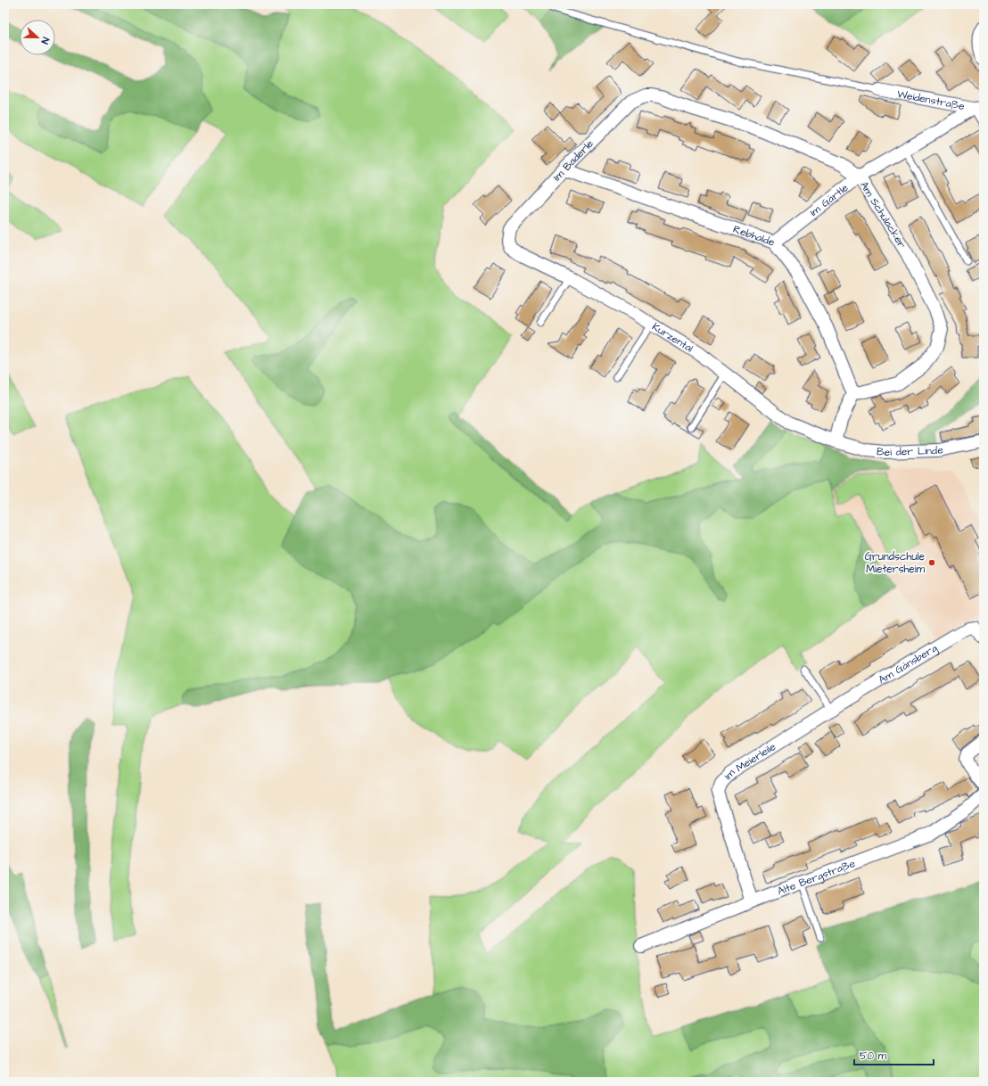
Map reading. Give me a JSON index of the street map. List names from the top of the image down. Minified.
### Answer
{"streets":{"street":["Weidenstraße","Im Baderle","Im Gärtle","Am Schulacker","Rebhalde","Kurzental","Bei der Linde","Am Gänsberg","Im Meierleile","Alte Bergstraße"]},"crossings":[["Weidenstraße","Im Gärtle"],["Im Baderle","Am Schulacker"],["Im Baderle","Rebhalde"],["Im Baderle","Kurzental"],["Im Gärtle","Am Schulacker"],["Im Gärtle","Rebhalde"],["Am Schulacker","Rebhalde"],["Kurzental","Bei der Linde"],["Am Gänsberg","Im Meierleile"],["Im Meierleile","Alte Bergstraße"]],"places":["Grundschule Mietersheim"],"scale_bar":"50 m","north":"right"}
